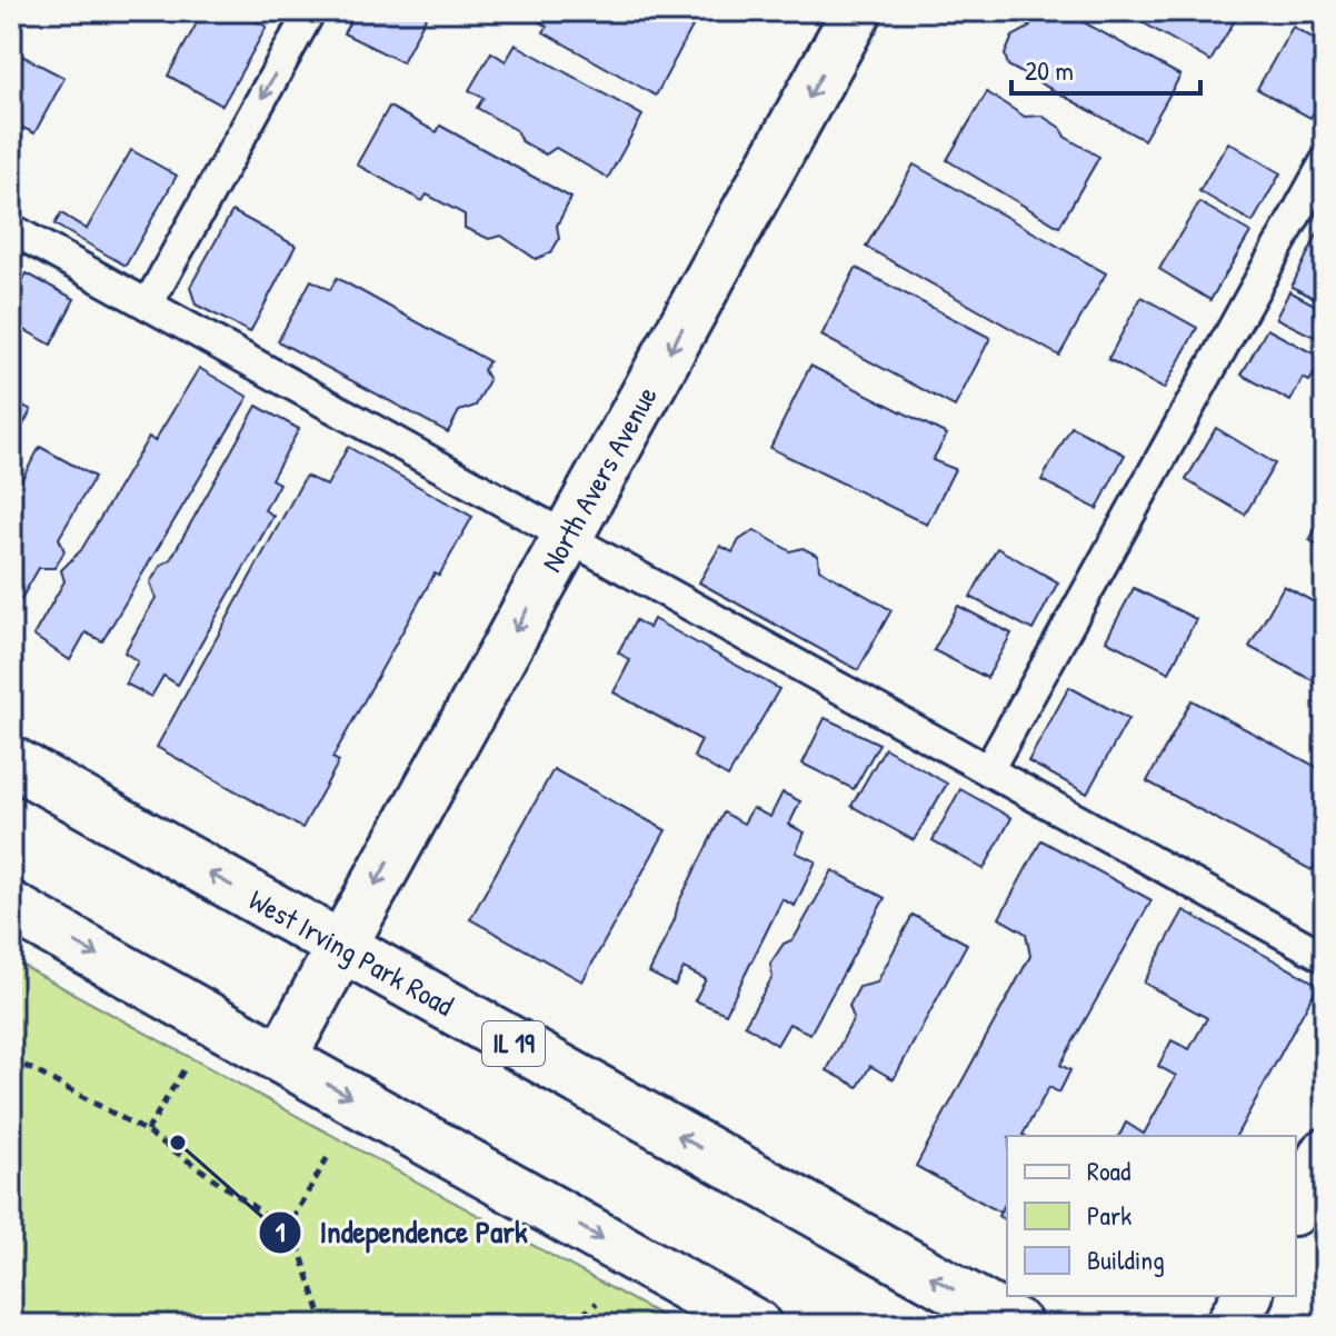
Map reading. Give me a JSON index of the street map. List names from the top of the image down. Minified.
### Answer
{"streets":{"main road":["North Avers Avenue","West Irving Park Road","IL 19"]},"crossings":[["North Avers Avenue","West Irving Park Road"]],"one_way":["North Avers Avenue"],"places":["Independence Park"],"legend":["Road","Park","Building"],"scale_bar":"20 m"}
